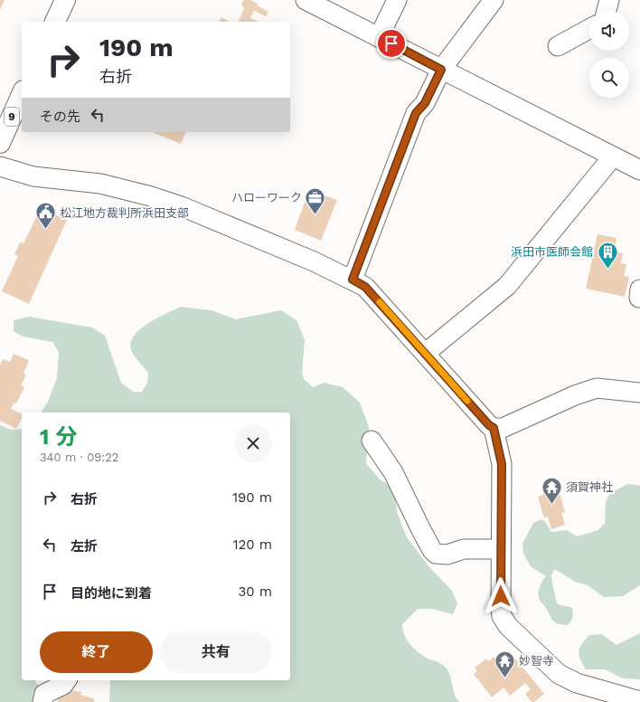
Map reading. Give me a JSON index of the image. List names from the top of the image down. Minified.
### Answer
{"streets":{"highway":["9"]},"places":{"office":["ハローワーク"],"public building":["松江地方裁判所浜田支部"],"building":["浜田市医師会館"],"temple":["須賀神社","妙智寺"]},"page":{"turn":["190 m","右折"],"then":"その先","heading":["1 分","340 m · 09:22"],"list":[{"name":"右折","value":"190 m"},{"name":"左折","value":"120 m"},{"name":"目的地に到着","value":"30 m"}],"buttons":["終了","共有"]}}
